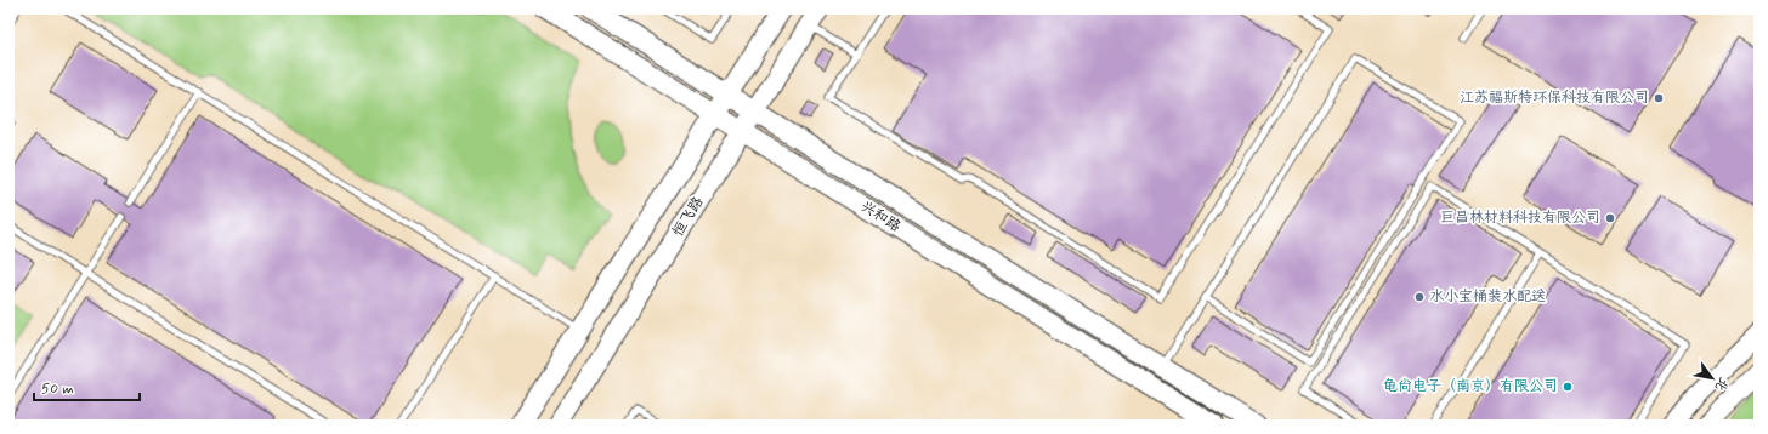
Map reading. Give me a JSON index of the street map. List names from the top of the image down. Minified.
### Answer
{"streets":{"main road":["恒飞路","兴和路"]},"crossings":[["恒飞路","兴和路"]],"places":["江苏福斯特环保科技有限公司","巨昌林材料科技有限公司","水小宝桶装水配送","龟尚电子（南京）有限公司"],"scale_bar":"50 m","north":"bottom right"}
